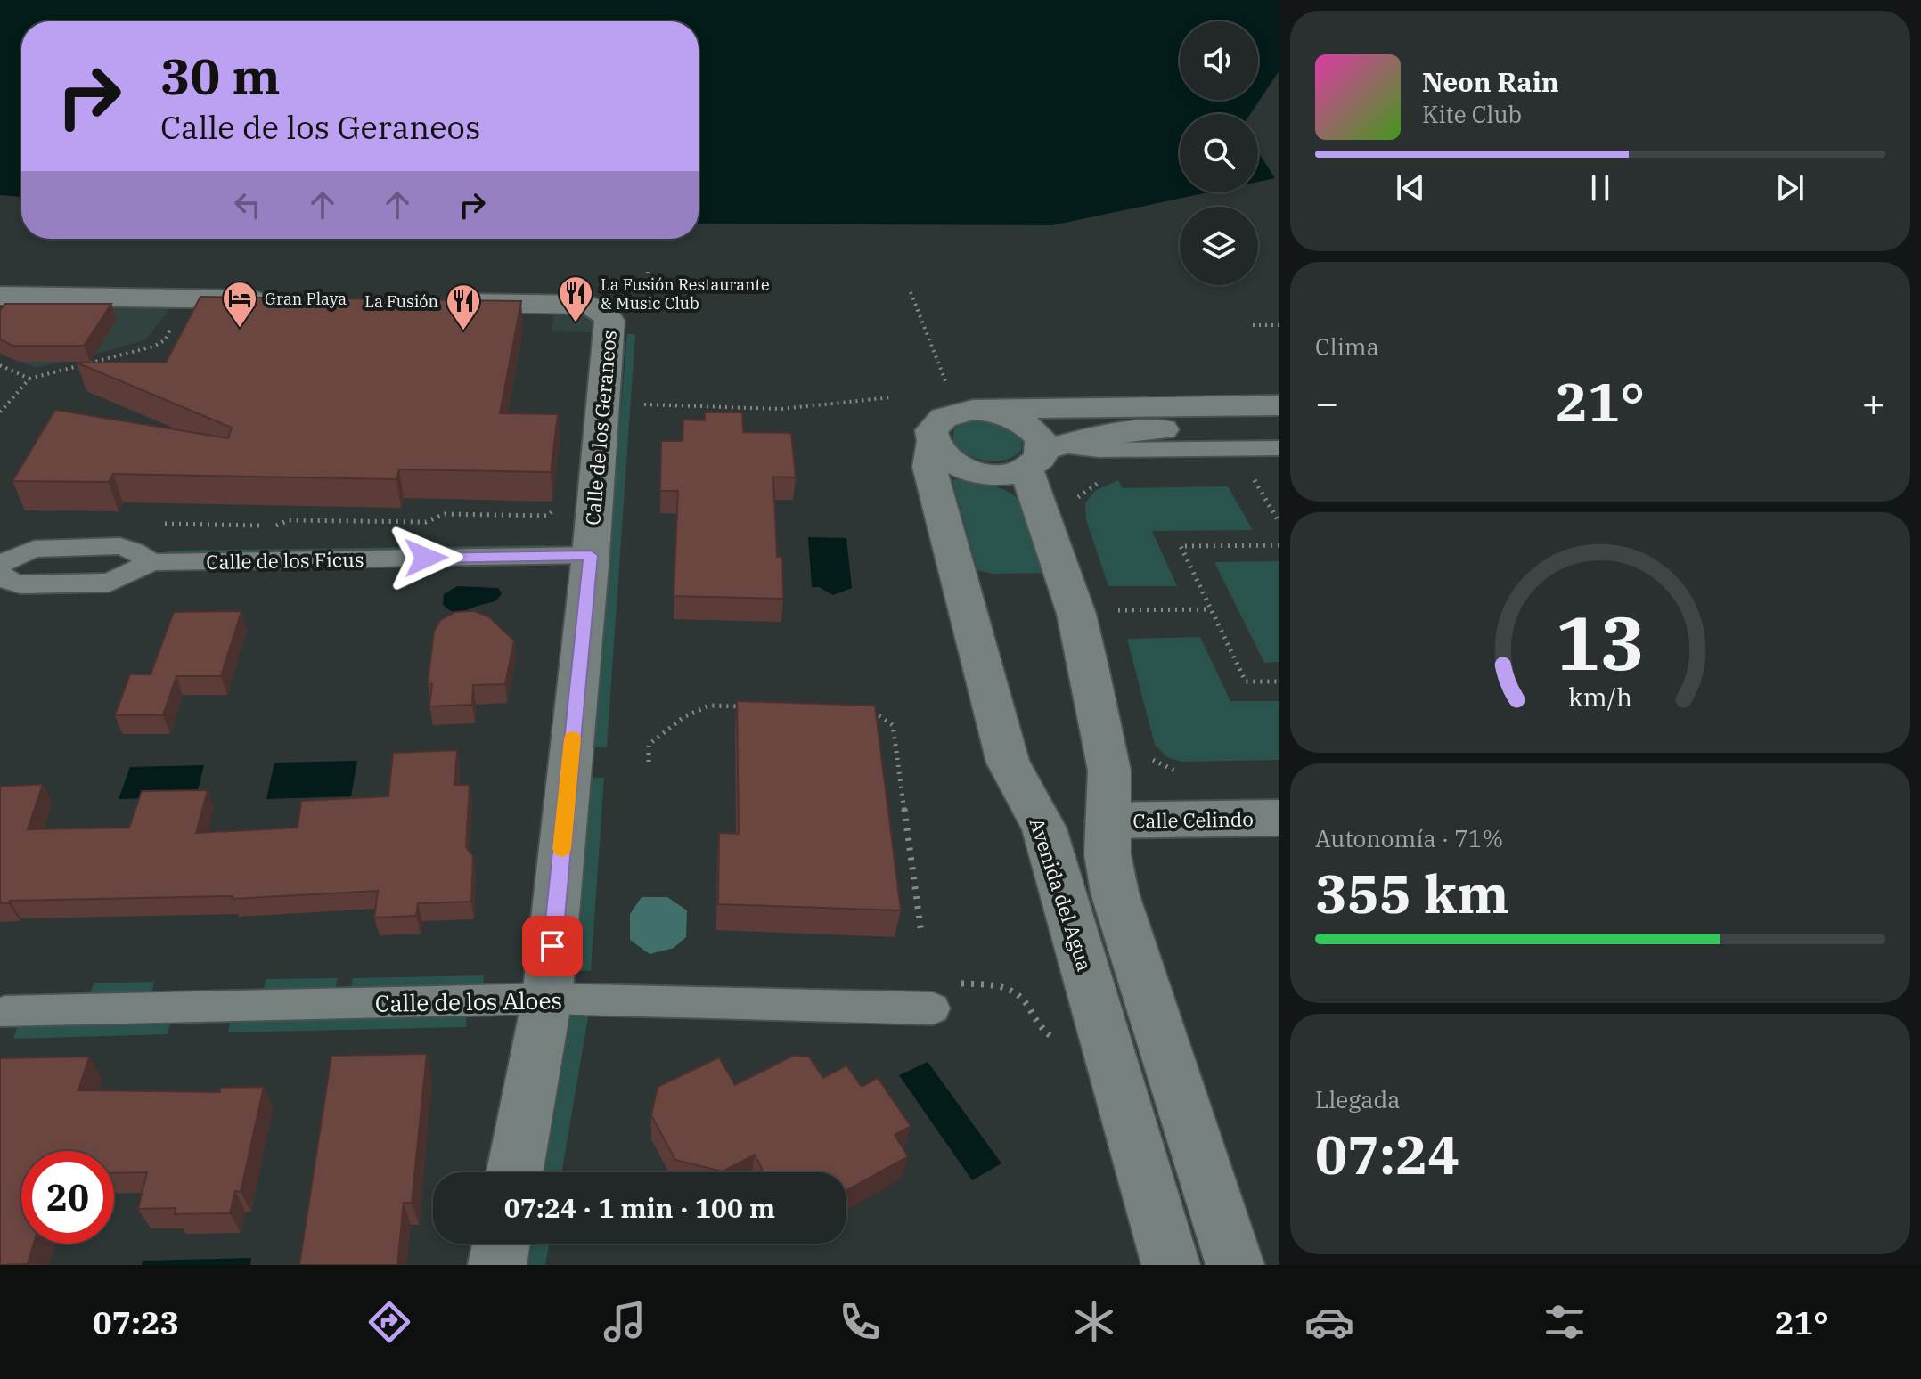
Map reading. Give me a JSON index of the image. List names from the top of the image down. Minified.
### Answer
{"streets":{"street":["Calle de los Geraneos","Calle Celindo","Avenida del Agua"],"lane":["Calle de los Ficus","Calle de los Aloes"]},"crossings":[["Calle de los Geraneos","Calle de los Ficus"],["Calle de los Geraneos","Calle de los Aloes"]],"places":{"restaurant":["La Fusión Restaurante & Music Club","La Fusión"],"hotel":["Gran Playa"]},"page":{"turn":["30 m","Calle de los Geraneos"],"song":["Neon Rain","Kite Club"],"tile":["Clima",["Autonomía · 71%","355 km"],["Llegada","07:24"]],"heat":["−","21°","+"],"limit":"20","trip":"07:24 · 1 min · 100 m","tabs":["07:23","21°"],"gauge":["13","km/h"]}}
